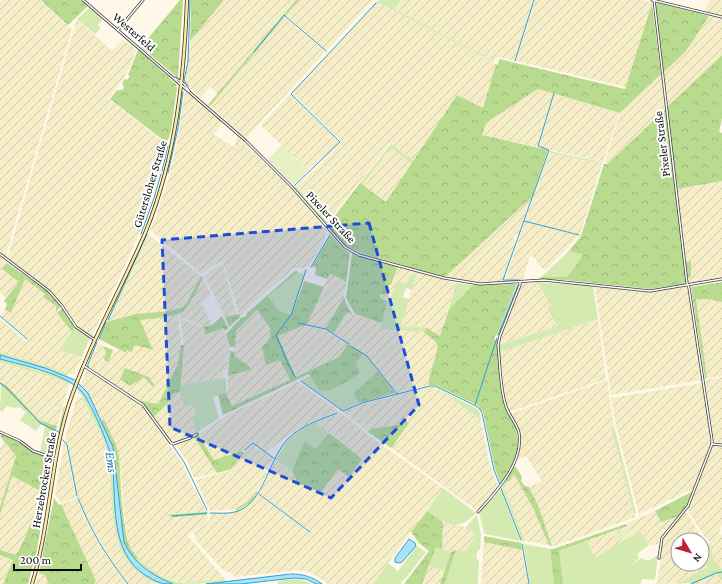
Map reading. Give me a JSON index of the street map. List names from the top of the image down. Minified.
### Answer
{"streets":{"main road":["Gütersloher Straße","Herzebrocker Straße"],"street":["Westerfeld","Pixeler Straße"]},"crossings":[["Westerfeld","Pixeler Straße"],["Westerfeld","Gütersloher Straße"],["Pixeler Straße","Gütersloher Straße"],["Gütersloher Straße","Herzebrocker Straße"]],"water":["Ems"],"scale_bar":"200 m","north":"bottom right"}
